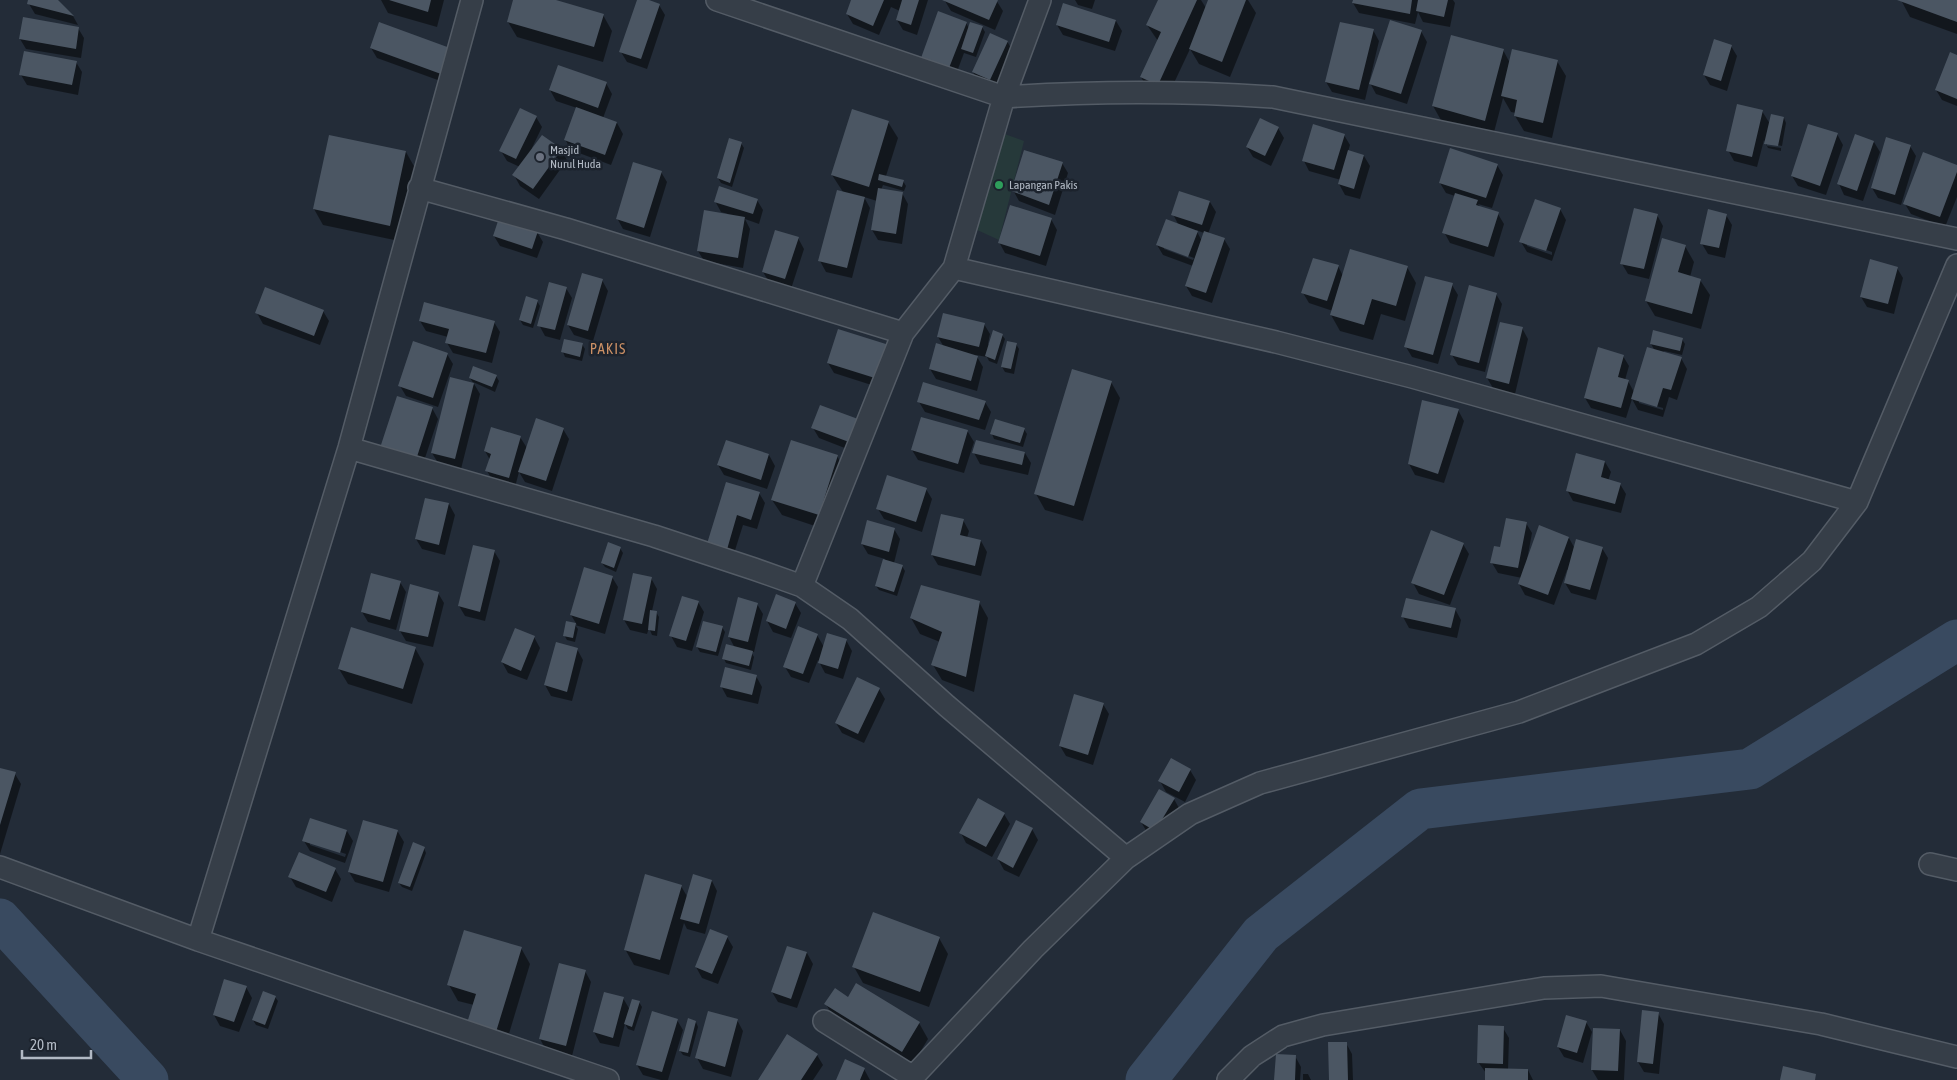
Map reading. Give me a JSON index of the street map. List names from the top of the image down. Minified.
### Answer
{"districts":["PAKIS"],"places":["Masjid Nurul Huda","Lapangan Pakis"],"scale_bar":"20 m"}
